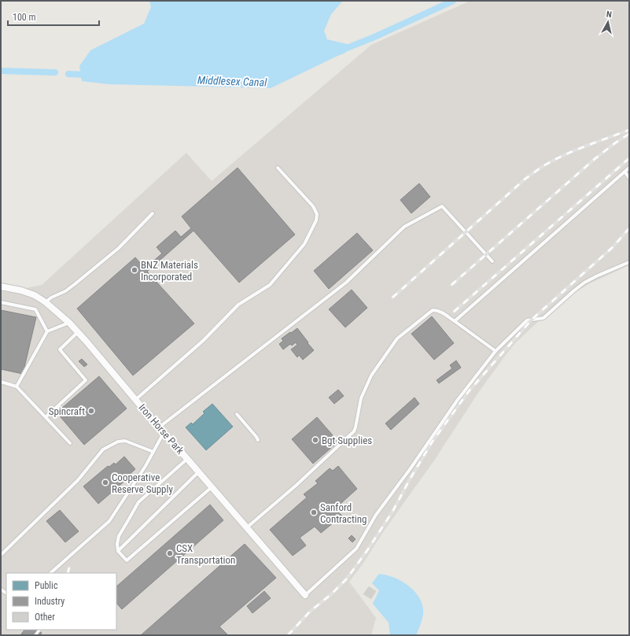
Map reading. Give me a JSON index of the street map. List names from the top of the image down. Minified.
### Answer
{"streets":{"street":["Iron Horse Park"]},"water":["Middlesex Canal"],"places":["BNZ Materials Incorporated","Spincraft","Bgt Supplies","Cooperative Reserve Supply","Sanford Contracting","CSX Transportation"],"legend":["Public","Industry","Other"],"scale_bar":"100 m","north":"top"}
